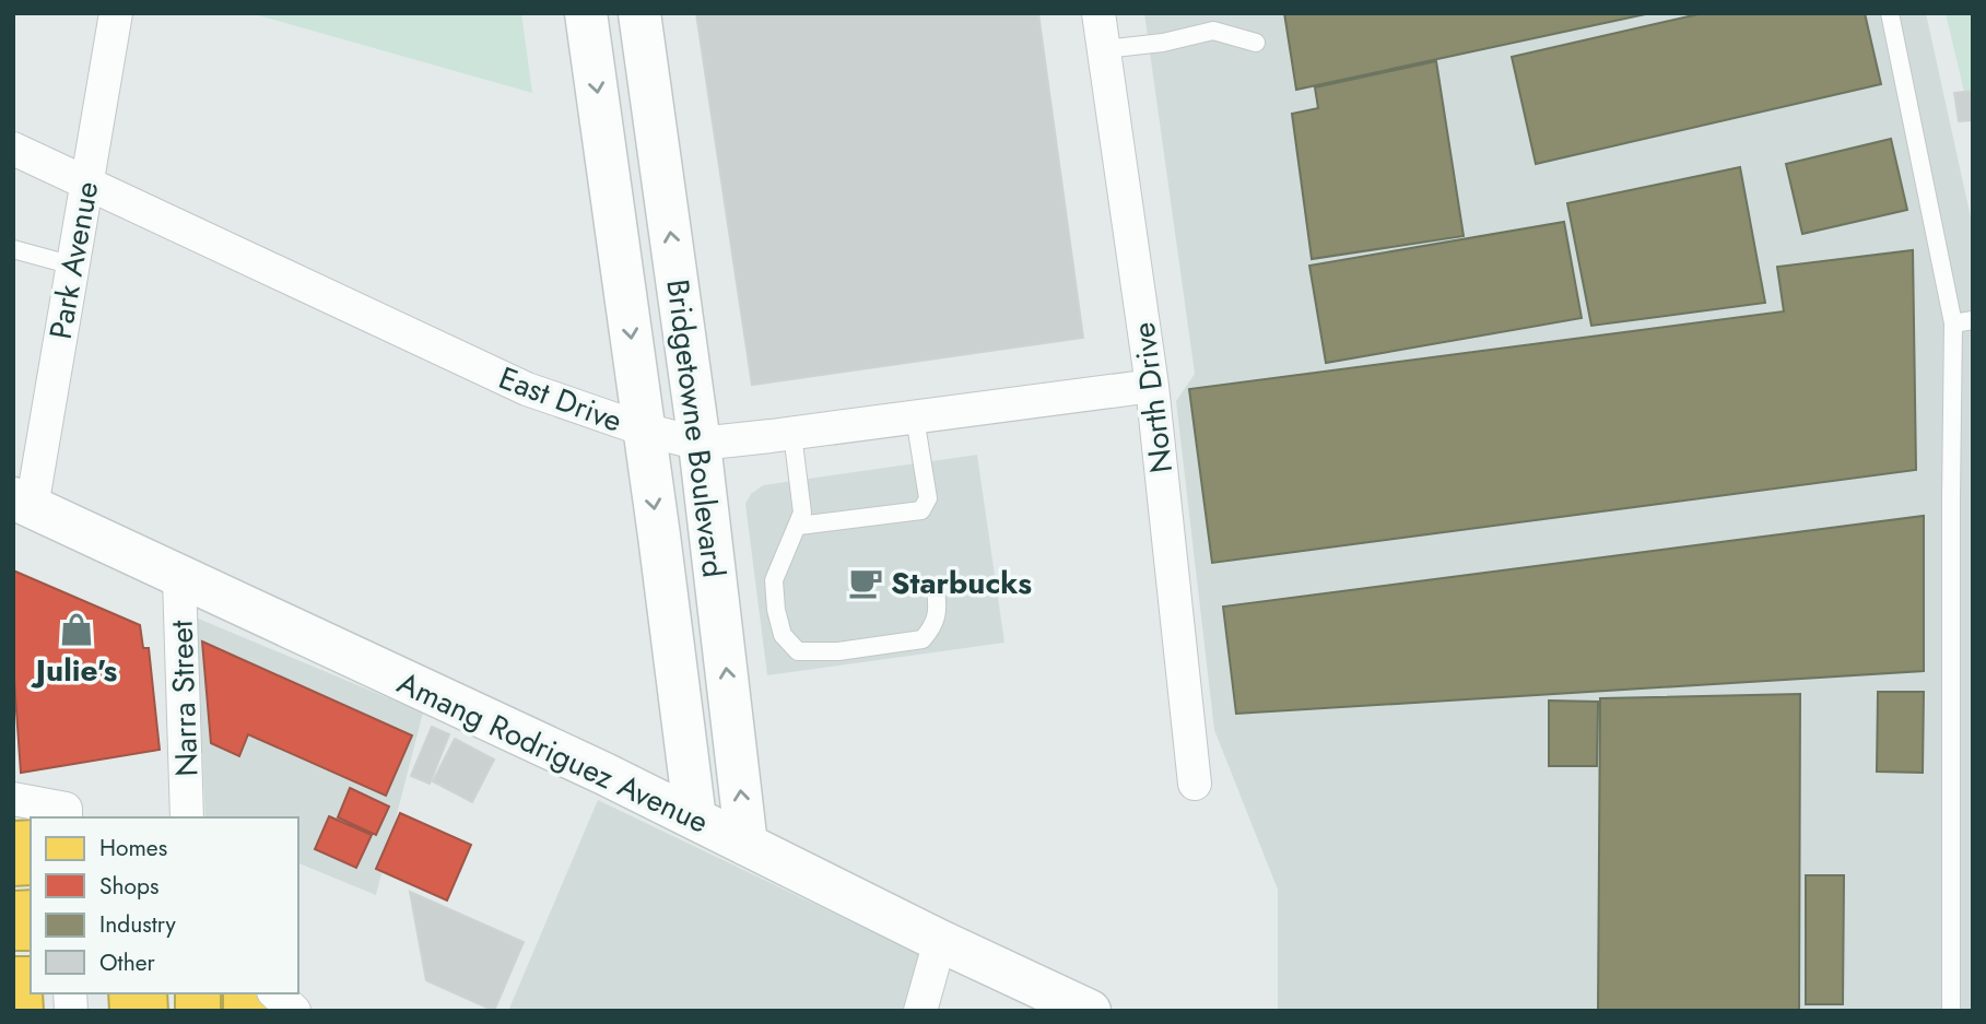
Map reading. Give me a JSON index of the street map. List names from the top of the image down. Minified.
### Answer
{"streets":{"street":["Park Avenue","North Drive","East Drive","Bridgetowne Boulevard","Narra Street","Amang Rodriguez Avenue"]},"crossings":[["Park Avenue","East Drive"],["Park Avenue","Amang Rodriguez Avenue"],["North Drive","East Drive"],["East Drive","Bridgetowne Boulevard"],["Bridgetowne Boulevard","Amang Rodriguez Avenue"],["Narra Street","Amang Rodriguez Avenue"]],"places":{"cafe":["Starbucks"],"shop":["Julie's"]},"legend":["Homes","Shops","Industry","Other"]}
